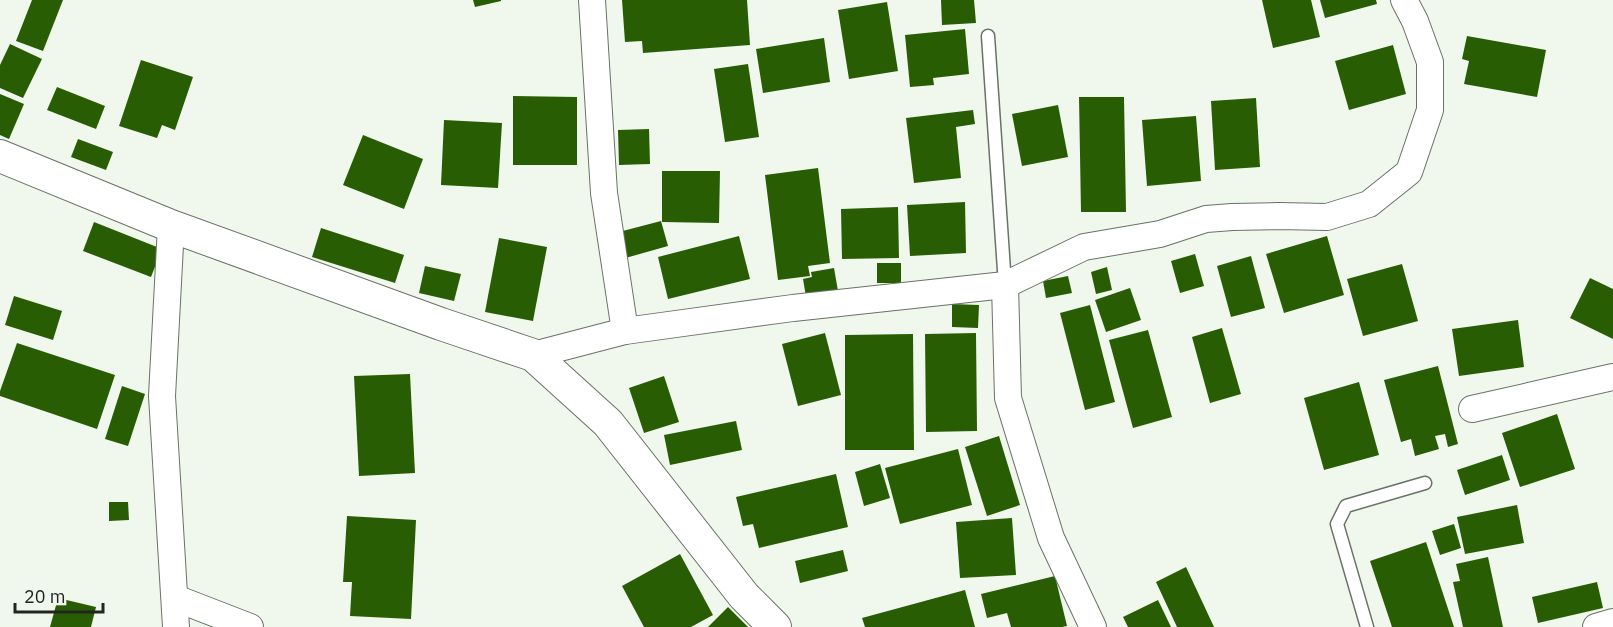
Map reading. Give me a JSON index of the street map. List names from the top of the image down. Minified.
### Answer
{"scale_bar":"20 m"}
